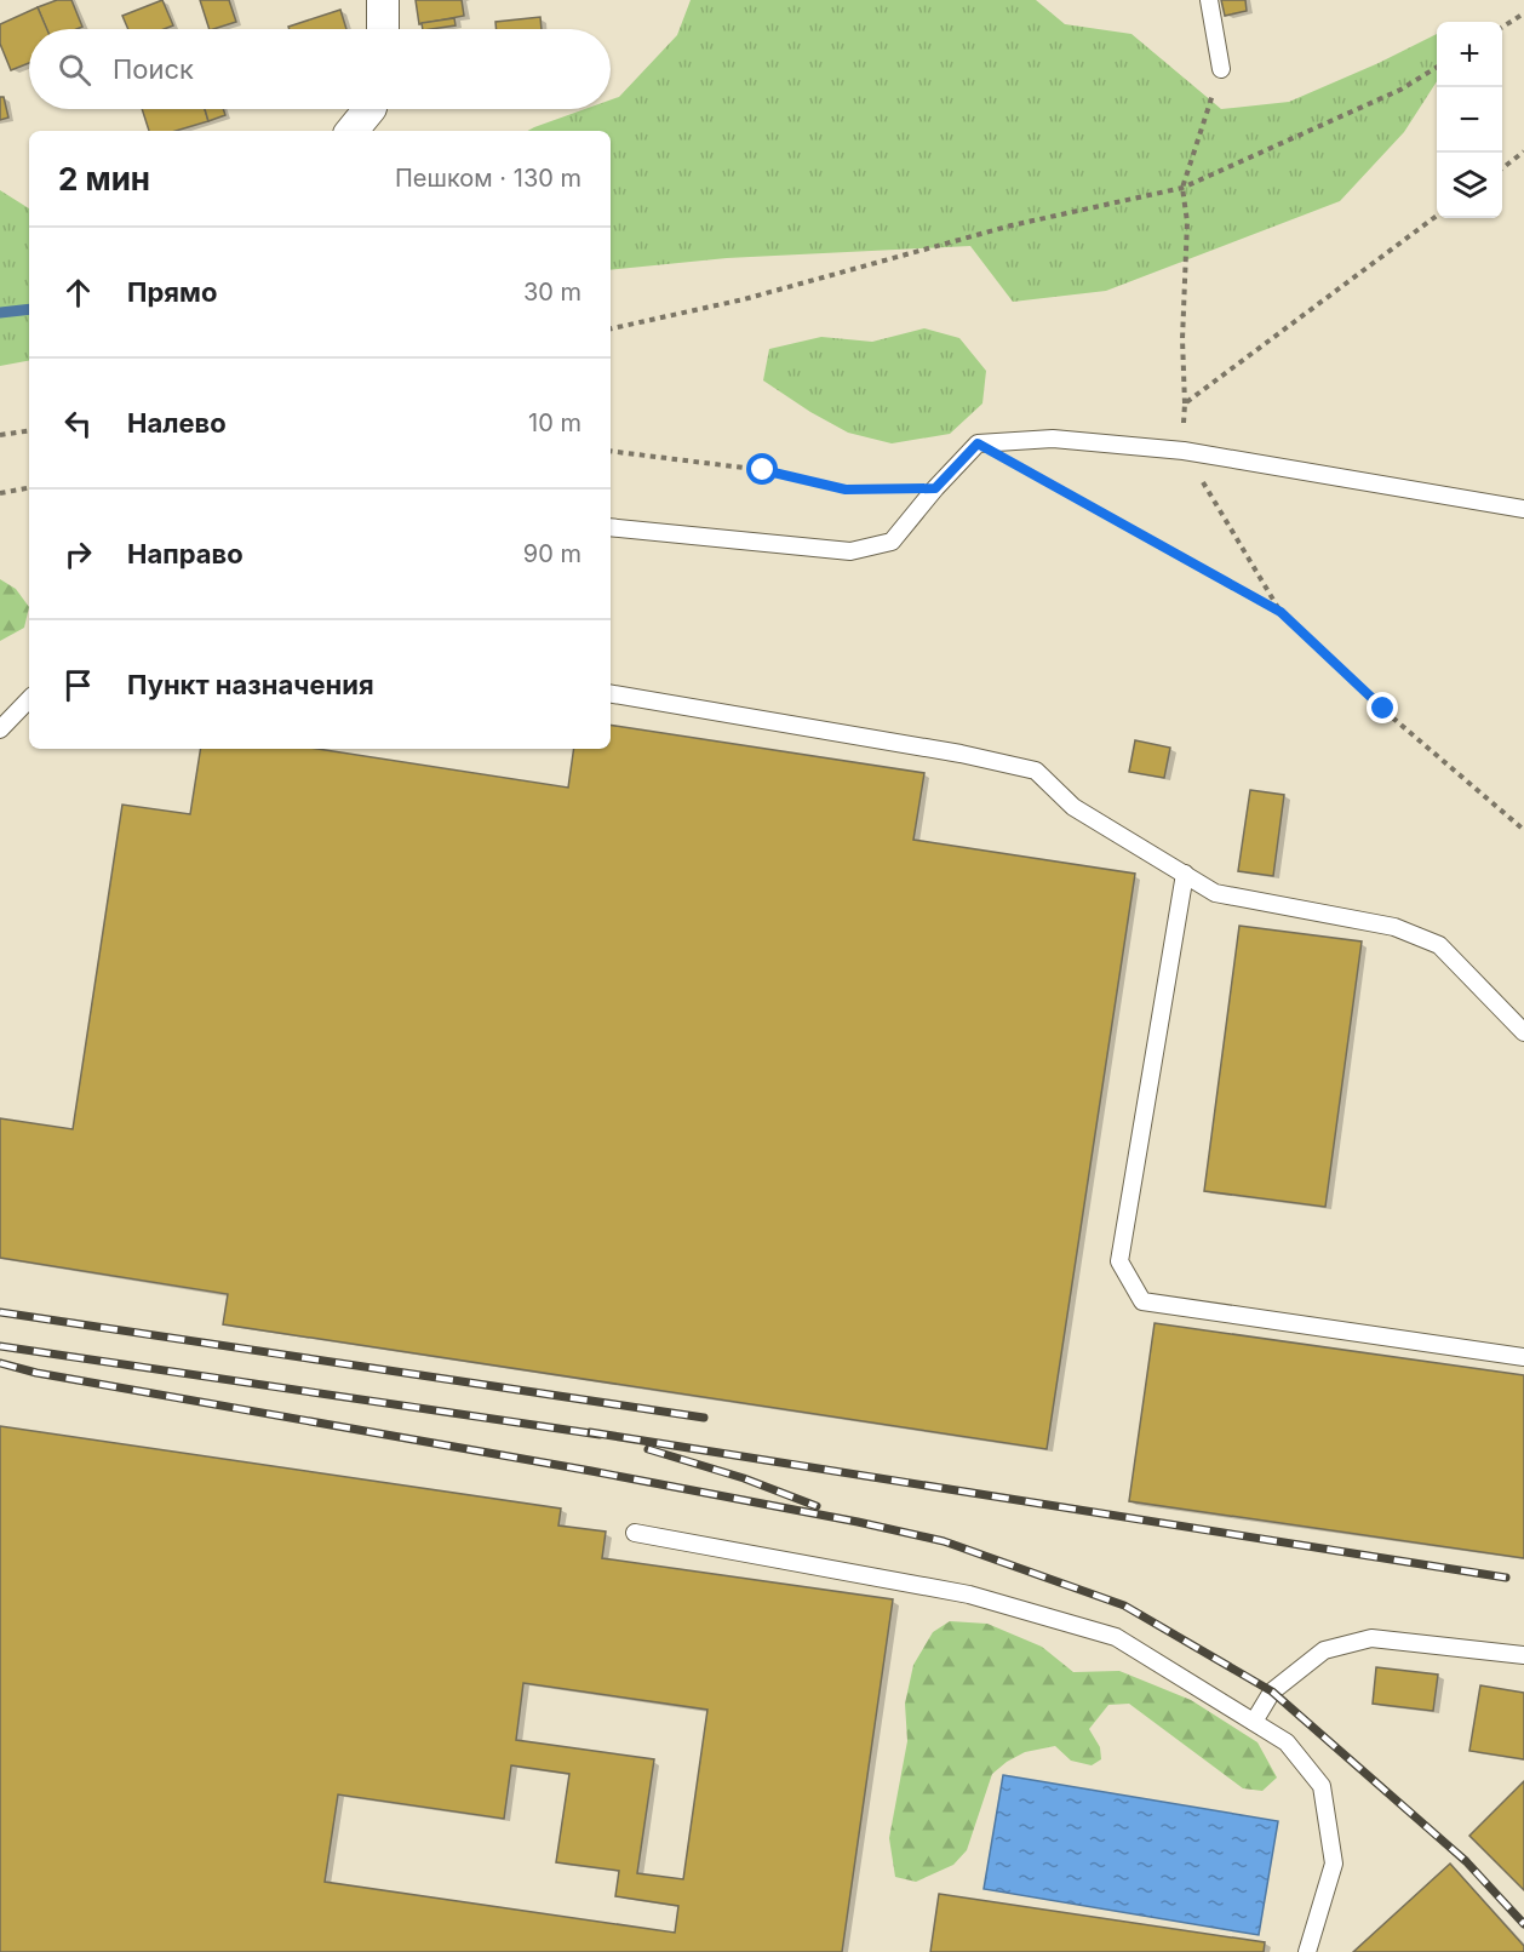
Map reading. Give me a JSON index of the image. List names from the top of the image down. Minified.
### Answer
{"page":{"map_buttons":["+","−"],"search":"Поиск","heading":["2 мин","Пешком · 130 m"],"list":[["Прямо","30 m"],["Налево","10 m"],["Направо","90 m"],"Пункт назначения"]}}
